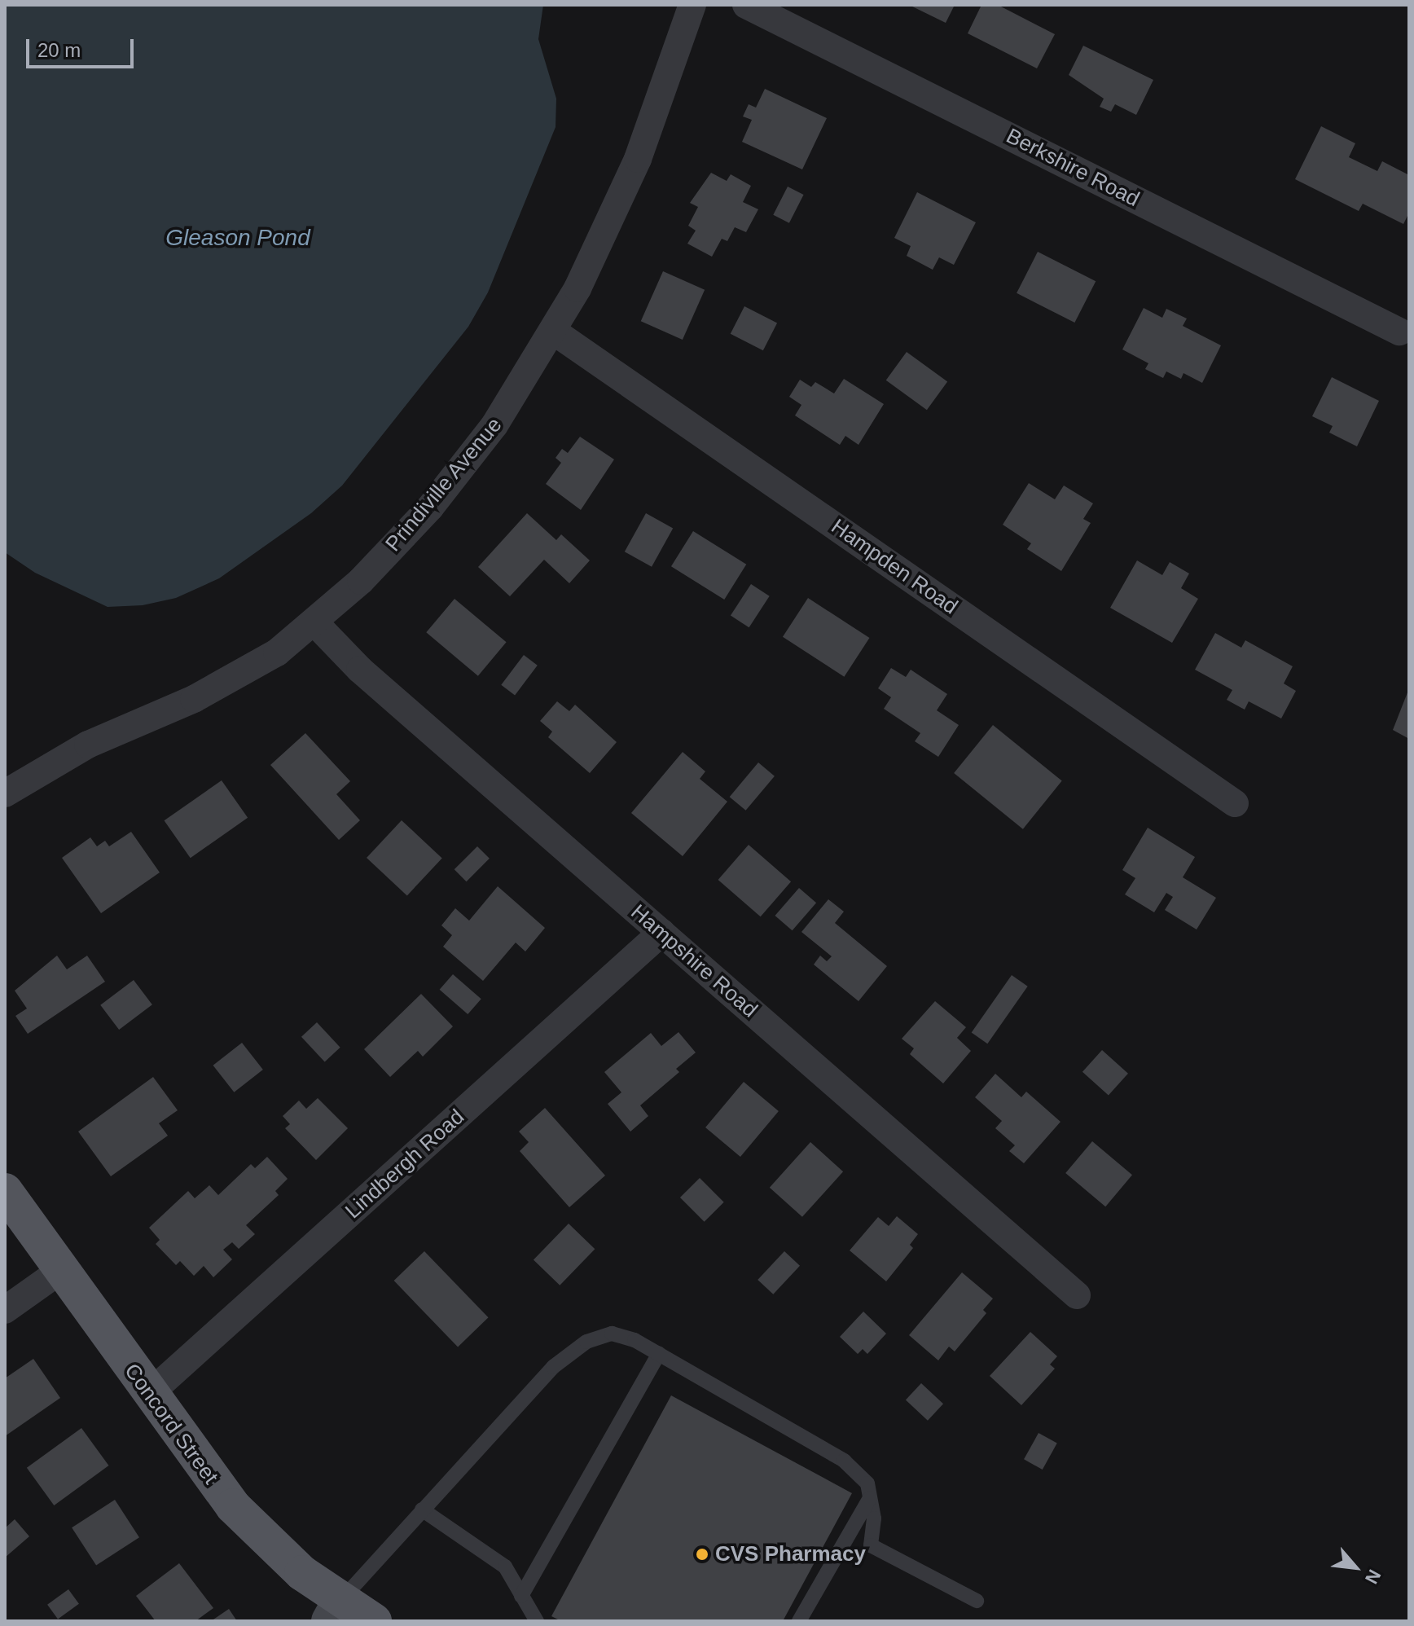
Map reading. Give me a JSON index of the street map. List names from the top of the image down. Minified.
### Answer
{"streets":{"main road":["Concord Street"],"street":["Berkshire Road","Prindiville Avenue","Hampden Road","Hampshire Road","Lindbergh Road"]},"crossings":[["Prindiville Avenue","Hampden Road"],["Prindiville Avenue","Hampshire Road"],["Hampshire Road","Lindbergh Road"],["Lindbergh Road","Concord Street"]],"water":["Gleason Pond"],"places":["CVS Pharmacy"],"scale_bar":"20 m","north":"bottom right"}
